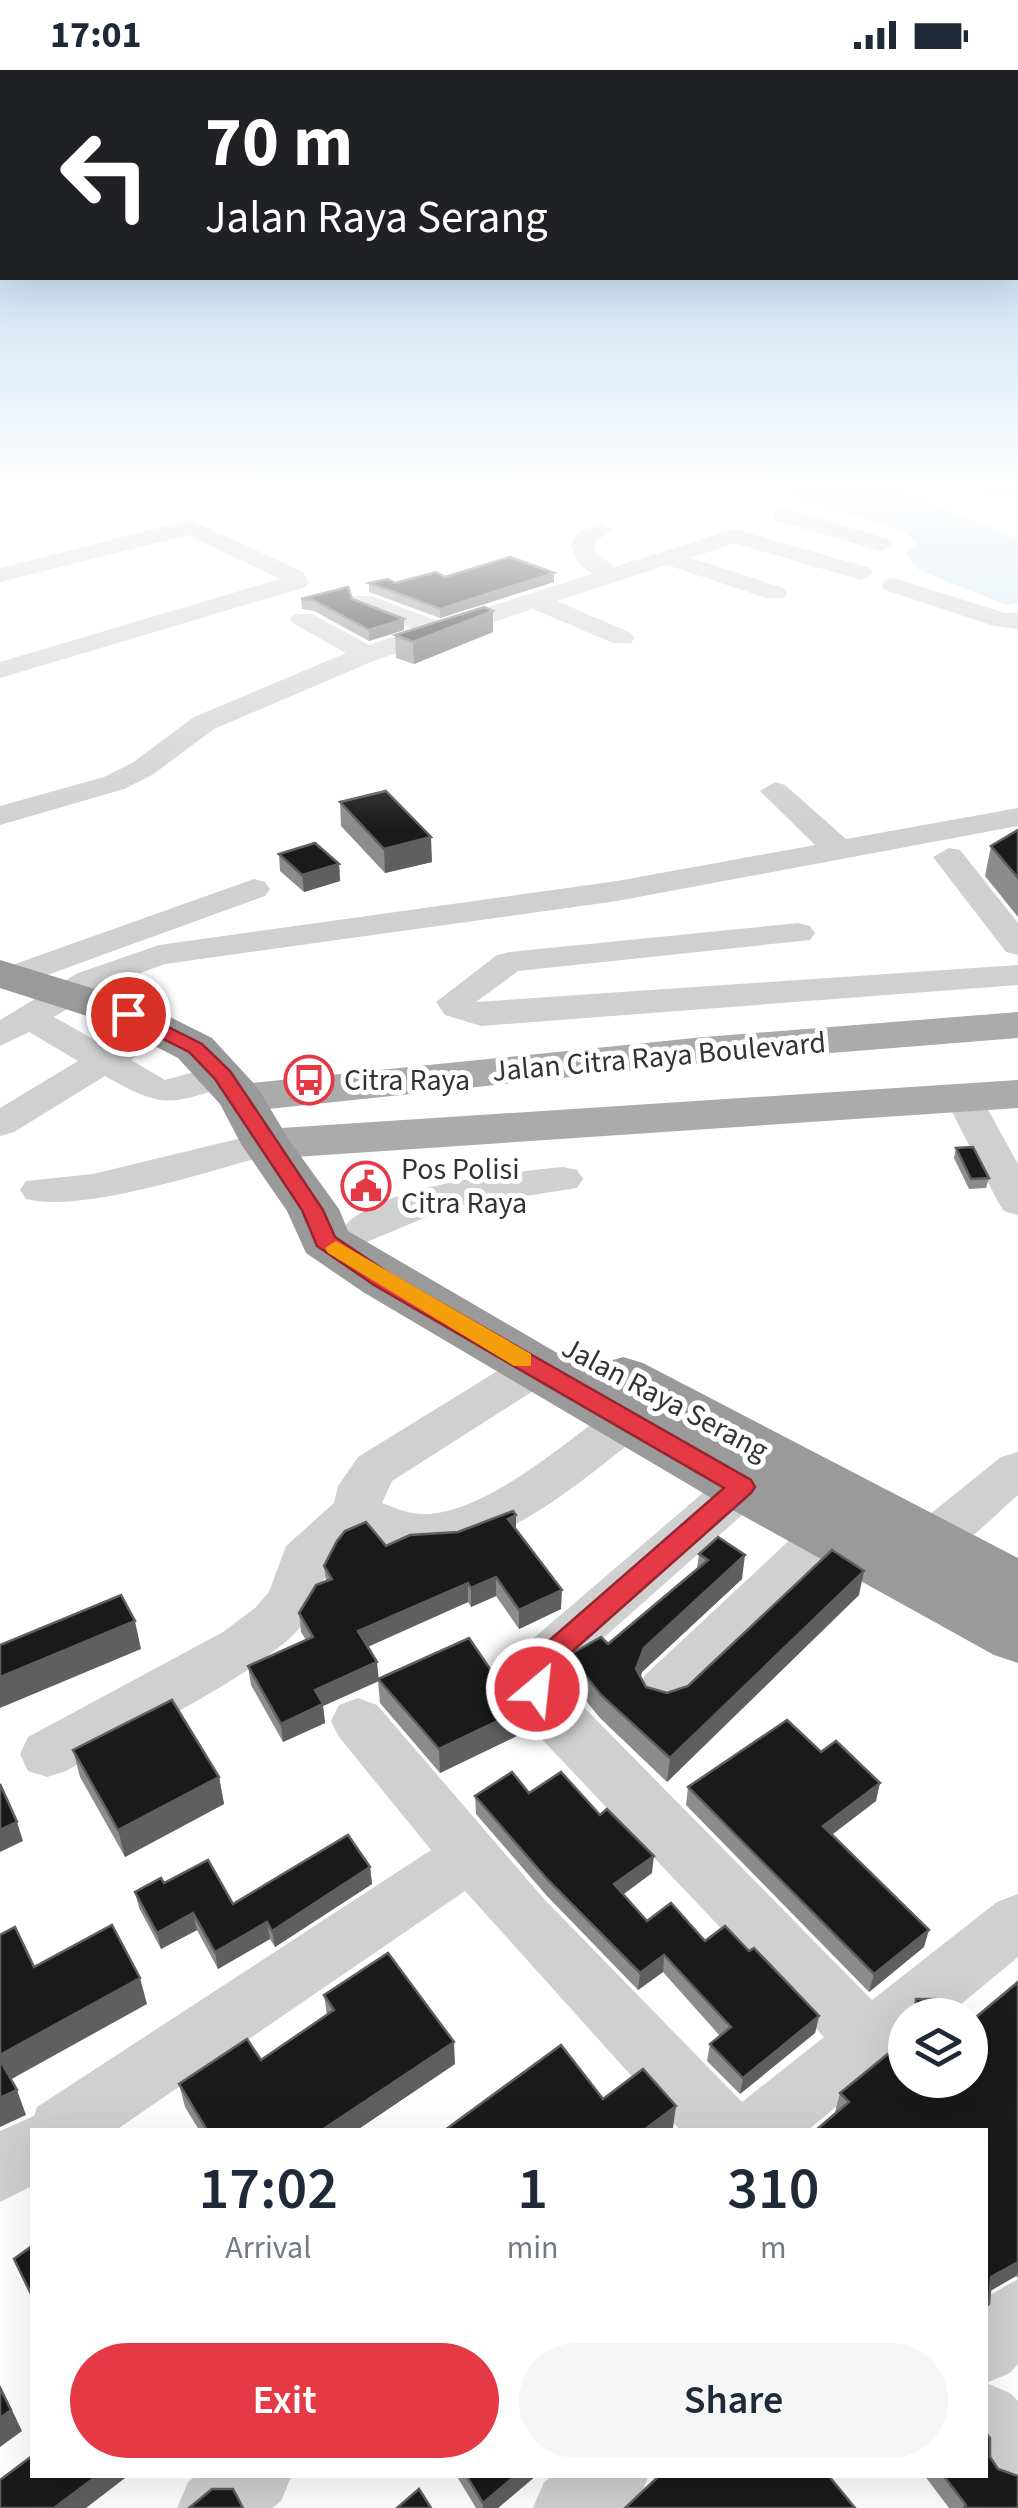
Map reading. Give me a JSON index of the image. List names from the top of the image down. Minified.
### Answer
{"streets":{"highway":["Jalan Raya Serang"],"main road":["Jalan Citra Raya Boulevard"]},"crossings":[["Jalan Citra Raya Boulevard","Jalan Raya Serang"]],"places":{"bus stop":["Citra Raya"],"public building":["Pos Polisi Citra Raya"]},"page":{"status":"17:01","turn":["70 m","Jalan Raya Serang"],"eta":["17:02","Arrival","1","min","310","m"],"buttons":["Exit","Share"]}}
